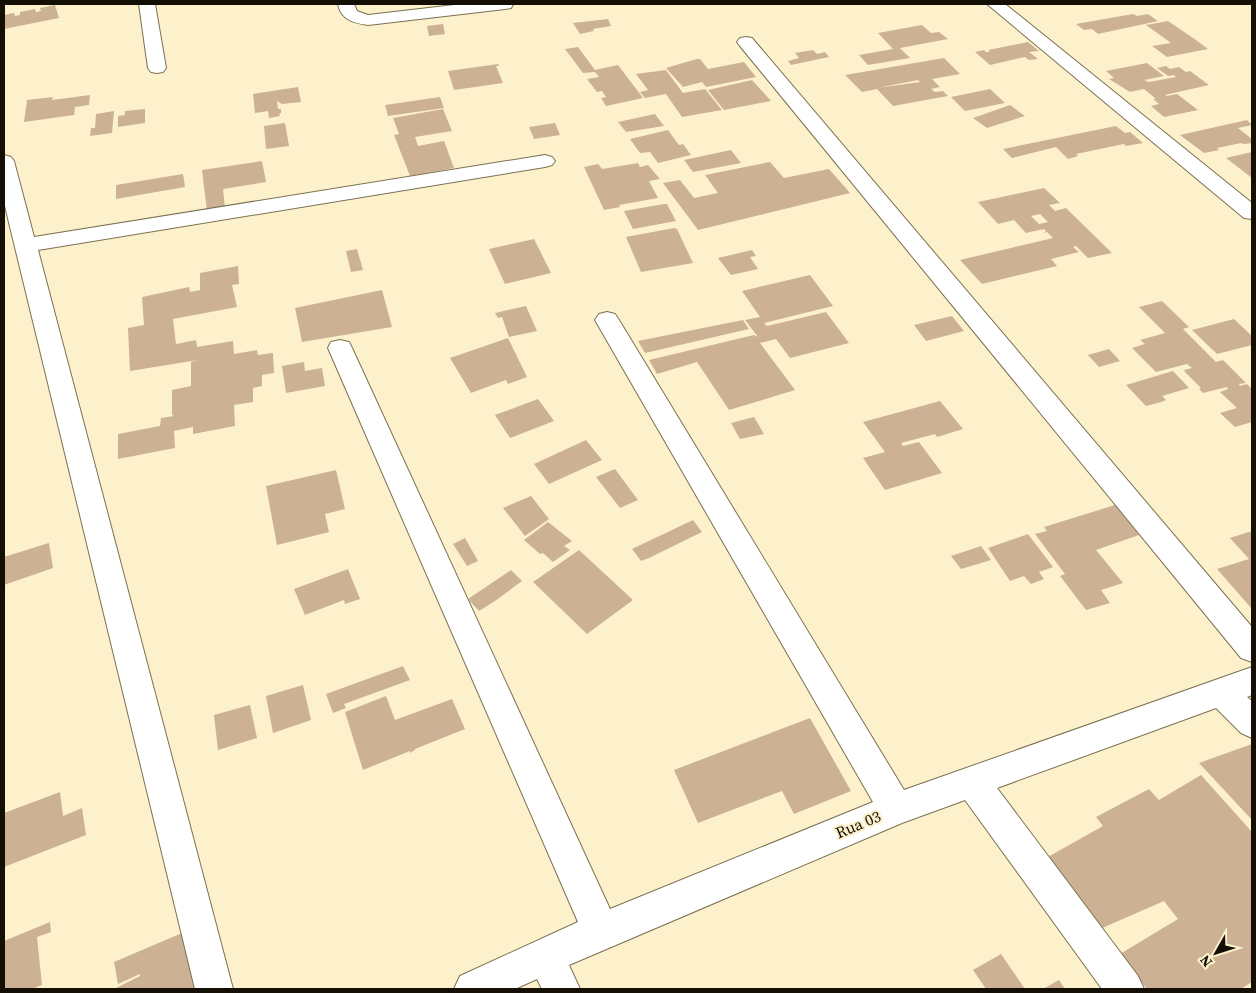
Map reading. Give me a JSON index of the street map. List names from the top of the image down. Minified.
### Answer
{"streets":{"street":["Rua 03"]},"north":"bottom left"}
